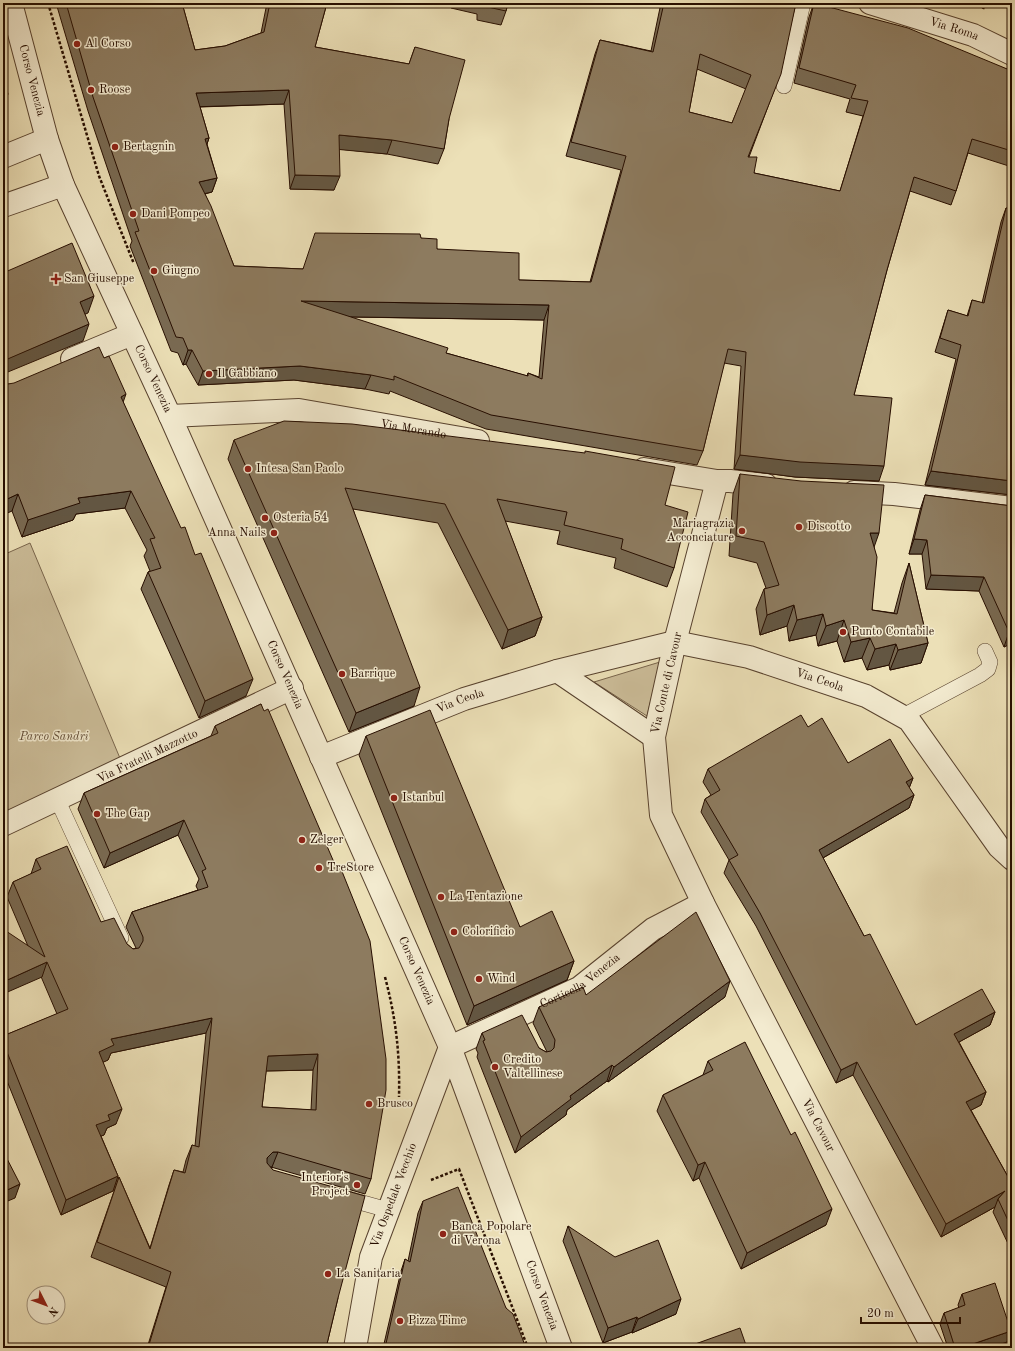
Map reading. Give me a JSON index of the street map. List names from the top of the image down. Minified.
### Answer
{"streets":{"street":["Via Roma","Corso Venezia","Via Morando","Via Ceola","Via Conte di Cavour","Via Fratelli Mazzotto","Corticella Venezia","Via Cavour","Via Ospedale Vecchio"]},"crossings":[["Corso Venezia","Via Morando"],["Corso Venezia","Via Ceola"],["Corso Venezia","Via Fratelli Mazzotto"],["Corso Venezia","Corticella Venezia"],["Corso Venezia","Via Ospedale Vecchio"],["Via Ceola","Via Conte di Cavour"],["Via Conte di Cavour","Corticella Venezia"],["Via Conte di Cavour","Via Cavour"],["Corticella Venezia","Via Cavour"],["Corticella Venezia","Via Ospedale Vecchio"]],"parks":["Parco Sandri"],"places":{"other":["Al Corso","Roose","Bertagnin","Dani Pompeo","Giugno","Il Gabbiano","Intesa San Paolo","Osteria 54","Discotto","Mariagrazia Acconciature","Anna Nails","Punto Contabile","Barrique","Istanbul","The Gap","Zelger","TreStore","La Tentazione","Colorificio","Wind","Credito Valtellinese","Brusco","Interior's Project","Banca Popolare di Verona","La Sanitaria","Pizza Time"],"health":["San Giuseppe"]},"scale_bar":"20 m","north":"bottom right"}
